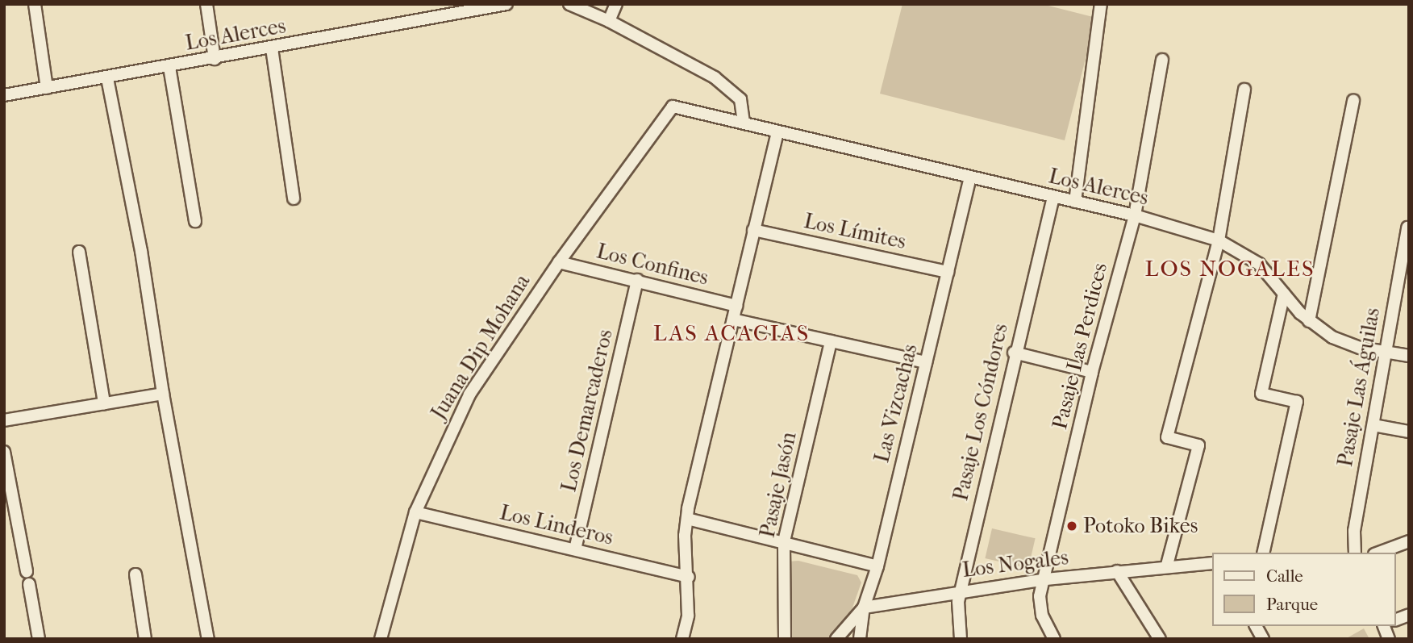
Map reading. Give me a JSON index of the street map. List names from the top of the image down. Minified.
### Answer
{"streets":{"street":["Los Alerces","Los Límites","Los Confines","Pasaje Las Perdices","Juana Dip Mohana","Pasaje Las Águilas","Las Vizcachas","Los Demarcaderos","Pasaje Los Cóndores","Pasaje Jasón","Los Linderos","Los Nogales"]},"crossings":[["Los Alerces","Pasaje Las Perdices"],["Los Alerces","Juana Dip Mohana"],["Los Alerces","Pasaje Las Águilas"],["Los Alerces","Las Vizcachas"],["Los Alerces","Pasaje Los Cóndores"],["Los Límites","Las Vizcachas"],["Los Confines","Juana Dip Mohana"],["Los Confines","Los Demarcaderos"],["Pasaje Las Perdices","Los Nogales"],["Juana Dip Mohana","Los Linderos"],["Las Vizcachas","Los Nogales"],["Los Demarcaderos","Los Linderos"],["Pasaje Los Cóndores","Los Nogales"]],"districts":["LOS NOGALES","LAS ACACIAS"],"places":["Potoko Bikes"],"legend":["Calle","Parque"]}
